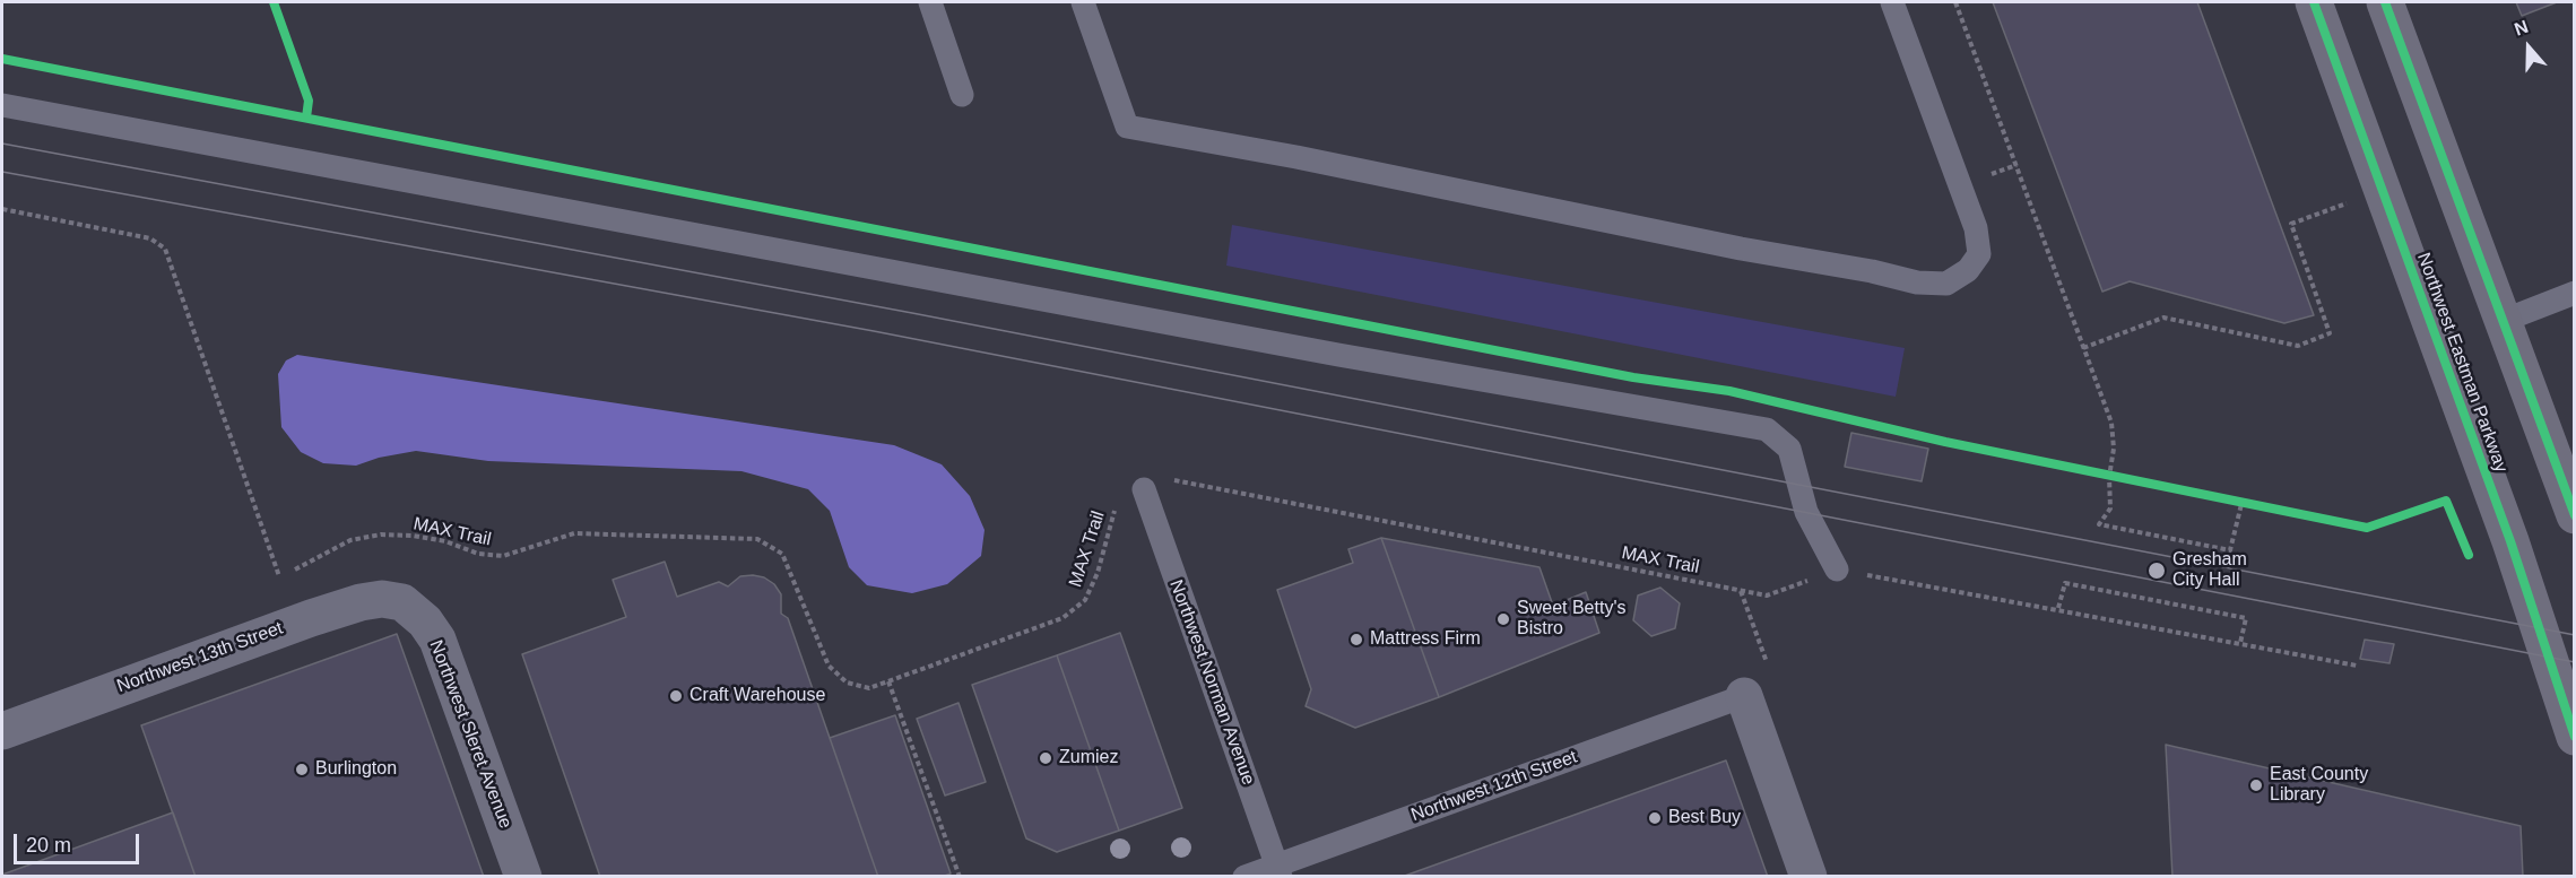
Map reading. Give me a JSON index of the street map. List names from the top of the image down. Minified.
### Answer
{"streets":{"main road":["Northwest Eastman Parkway"],"street":["Northwest 13th Street","Northwest Sleret Avenue"],"lane":["Northwest Norman Avenue","Northwest 12th Street"],"path":["MAX Trail"]},"crossings":[["MAX Trail","Northwest Norman Avenue"],["Northwest 13th Street","Northwest Sleret Avenue"],["Northwest Norman Avenue","Northwest 12th Street"]],"places":["Gresham City Hall","Sweet Betty's Bistro","Mattress Firm","Craft Warehouse","Zumiez","Burlington","East County Library","Best Buy"],"scale_bar":"20 m","north":"top"}
